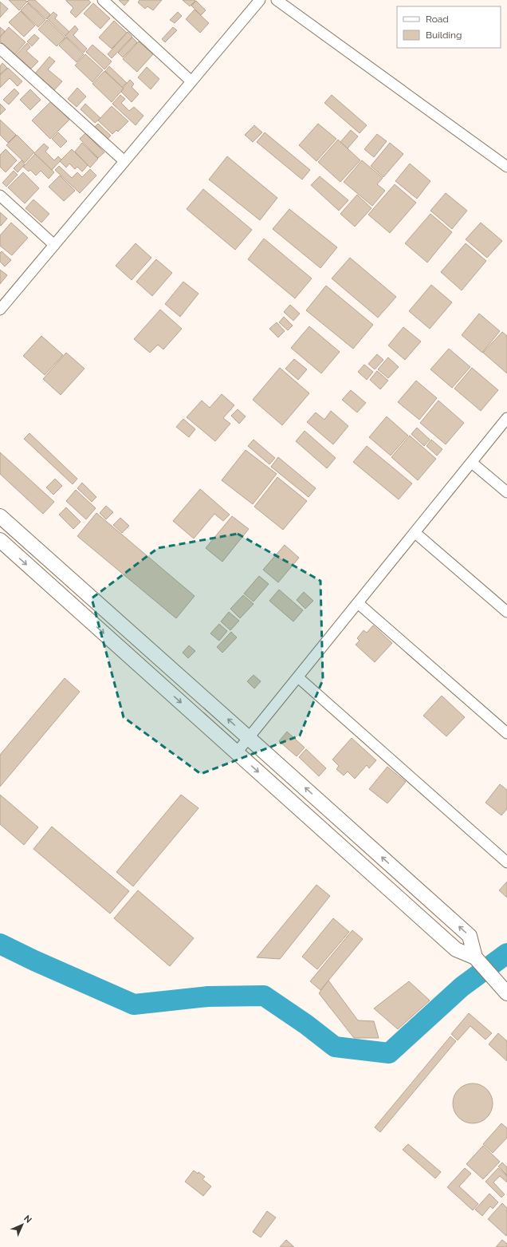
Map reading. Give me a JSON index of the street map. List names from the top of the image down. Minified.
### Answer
{"legend":["Road","Building"],"north":"top right"}
